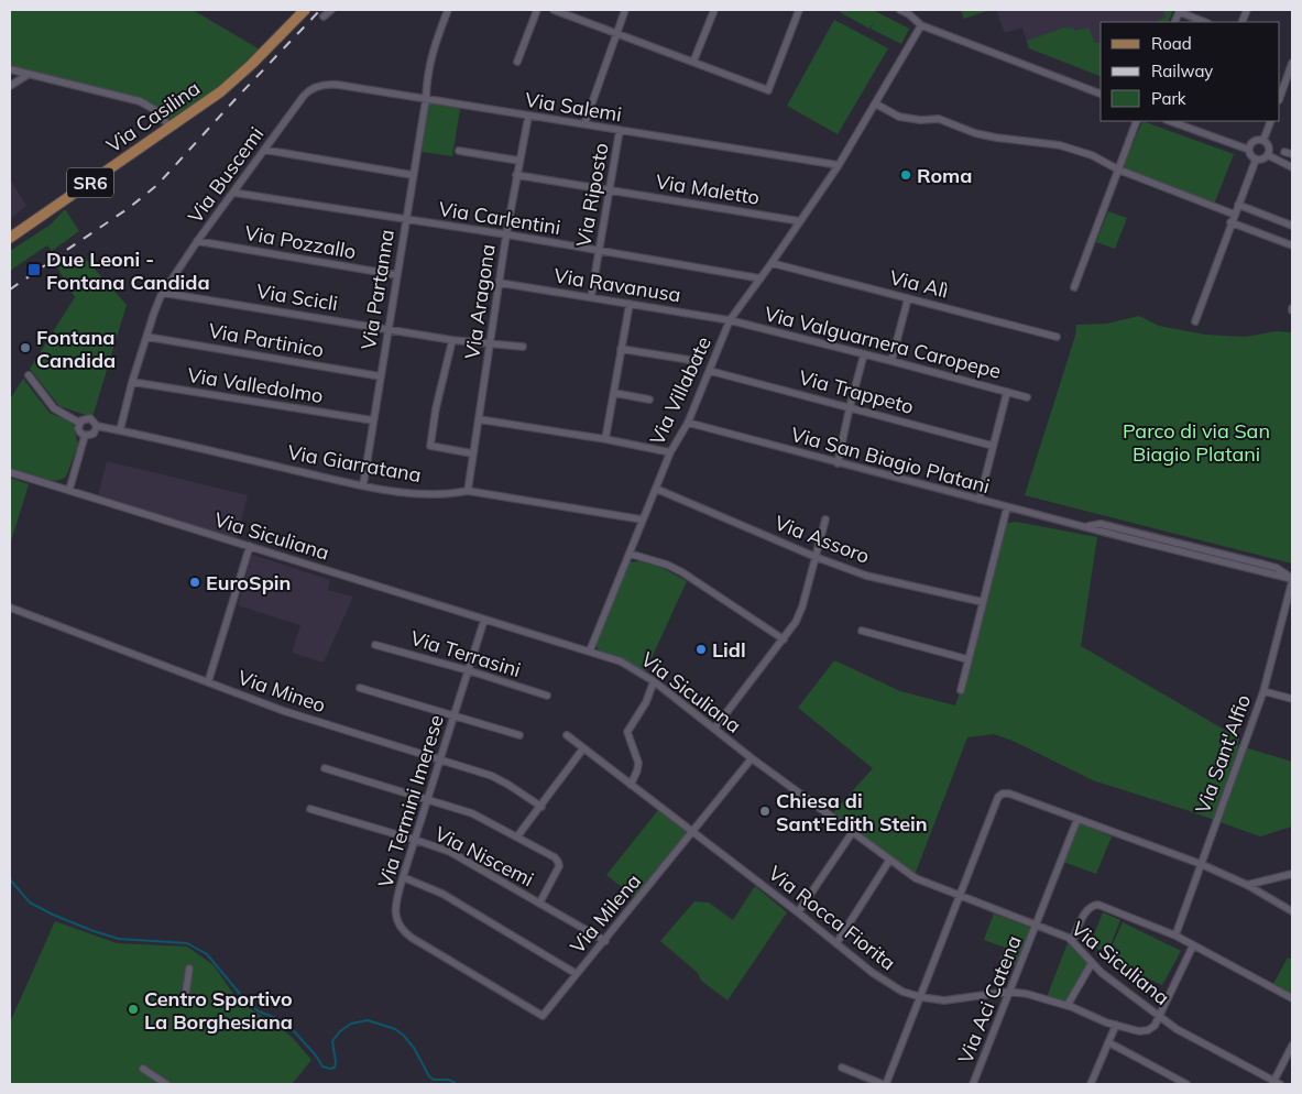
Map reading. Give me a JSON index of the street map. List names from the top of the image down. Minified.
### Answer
{"streets":{"main road":["Via Casilina","SR6"],"street":["Via Salemi","Via Buscemi","Via Maletto","Via Riposto","Via Carlentini","Via Pozzallo","Via Alì","Via Ravanusa","Via Partanna","Via Scicli","Via Aragona","Via Partinico","Via Valguarnera Caropepe","Via Valledolmo","Via Villabate","Via Trappeto","Via San Biagio Platani","Via Giarratana","Via Siculiana","Via Assoro","Via Terrasini","Via Mineo","Via Sant'Alfio","Via Termini Imerese","Via Niscemi","Via Milena","Via Rocca Fiorita","Via Aci Catena"]},"crossings":[["Via Salemi","Via Buscemi"],["Via Salemi","Via Riposto"],["Via Salemi","Via Partanna"],["Via Salemi","Via Aragona"],["Via Salemi","Via Villabate"],["Via Buscemi","Via Carlentini"],["Via Buscemi","Via Pozzallo"],["Via Buscemi","Via Scicli"],["Via Buscemi","Via Partinico"],["Via Buscemi","Via Valledolmo"],["Via Buscemi","Via Giarratana"],["Via Maletto","Via Riposto"],["Via Maletto","Via Aragona"],["Via Maletto","Via Villabate"],["Via Riposto","Via Carlentini"],["Via Riposto","Via Ravanusa"],["Via Carlentini","Via Partanna"],["Via Carlentini","Via Aragona"],["Via Carlentini","Via Villabate"],["Via Pozzallo","Via Partanna"],["Via Alì","Via Villabate"],["Via Ravanusa","Via Aragona"],["Via Ravanusa","Via Valguarnera Caropepe"],["Via Ravanusa","Via Villabate"],["Via Partanna","Via Scicli"],["Via Partanna","Via Partinico"],["Via Partanna","Via Valledolmo"],["Via Partanna","Via Giarratana"],["Via Scicli","Via Aragona"],["Via Aragona","Via Giarratana"],["Via Valguarnera Caropepe","Via Villabate"],["Via Villabate","Via Trappeto"],["Via Villabate","Via San Biagio Platani"],["Via Villabate","Via Giarratana"],["Via Villabate","Via Siculiana"],["Via Villabate","Via Assoro"],["Via San Biagio Platani","Via Sant'Alfio"],["Via Siculiana","Via Termini Imerese"],["Via Siculiana","Via Milena"],["Via Siculiana","Via Aci Catena"],["Via Terrasini","Via Termini Imerese"],["Via Mineo","Via Termini Imerese"],["Via Termini Imerese","Via Niscemi"],["Via Termini Imerese","Via Milena"],["Via Niscemi","Via Milena"],["Via Milena","Via Rocca Fiorita"],["Via Rocca Fiorita","Via Aci Catena"]],"parks":["Parco di via San Biagio Platani"],"places":{"other":["Roma","Fontana Candida","EuroSpin","Lidl","Chiesa di Sant'Edith Stein","Centro Sportivo La Borghesiana"],"transit":["Due Leoni - Fontana Candida"]},"legend":["Road","Railway","Park"]}
